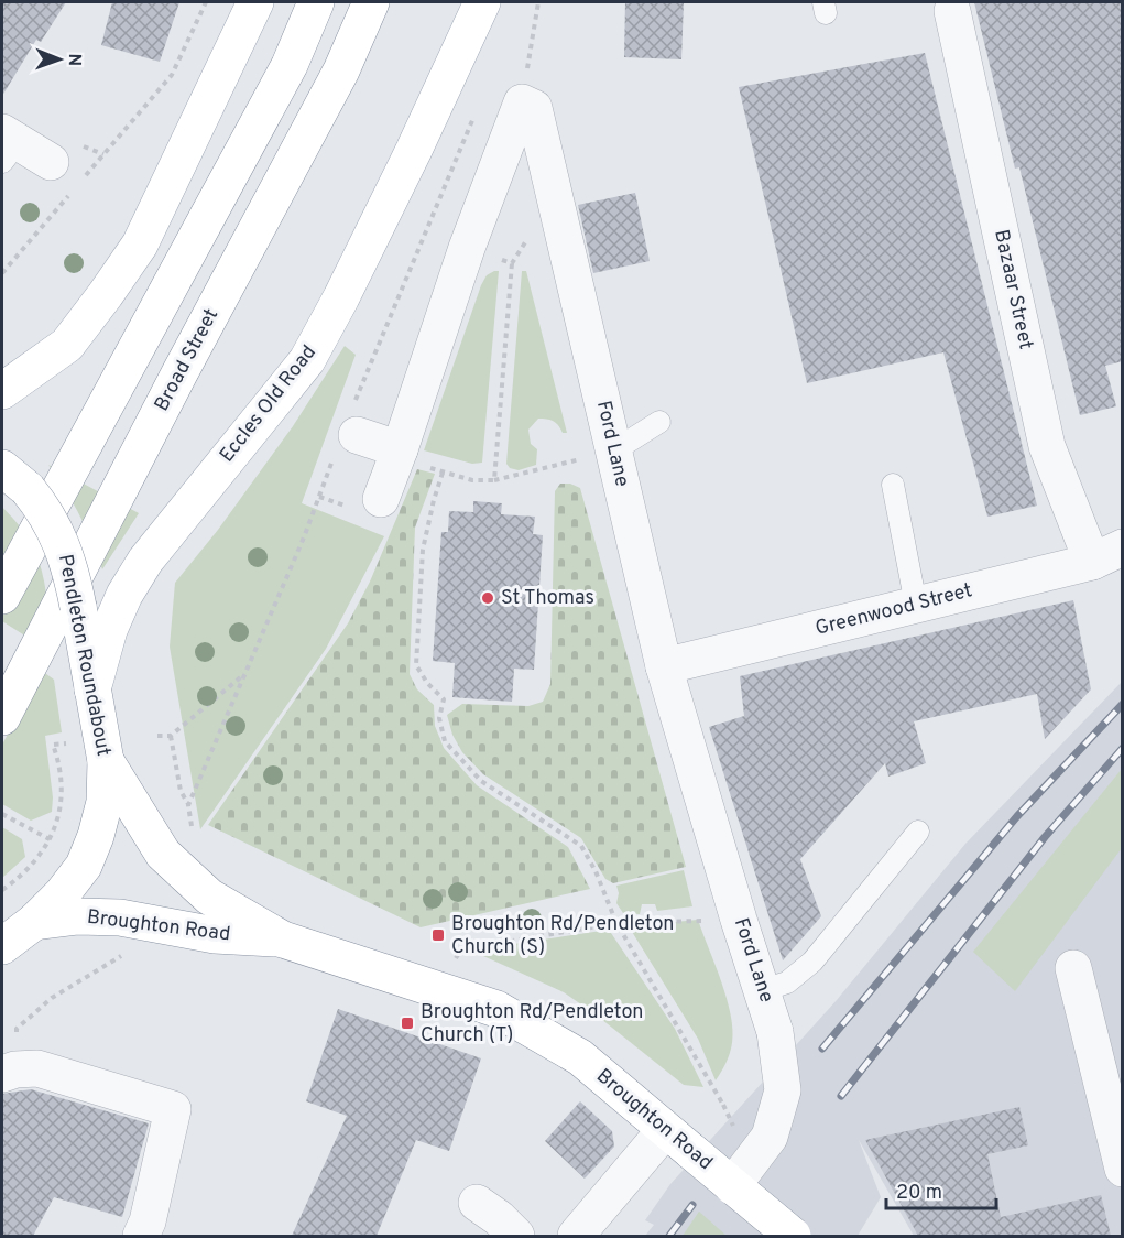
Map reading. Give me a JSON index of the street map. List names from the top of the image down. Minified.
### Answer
{"streets":{"main road":["Broad Street","Eccles Old Road","Pendleton Roundabout","Broughton Road"],"street":["Bazaar Street","Ford Lane","Greenwood Street"]},"crossings":[["Bazaar Street","Greenwood Street"],["Eccles Old Road","Pendleton Roundabout"],["Ford Lane","Greenwood Street"],["Ford Lane","Broughton Road"],["Pendleton Roundabout","Broughton Road"]],"places":{"other":["St Thomas"],"transit":["Broughton Rd/Pendleton Church (S)","Broughton Rd/Pendleton Church (T)"]},"scale_bar":"20 m","north":"right"}
